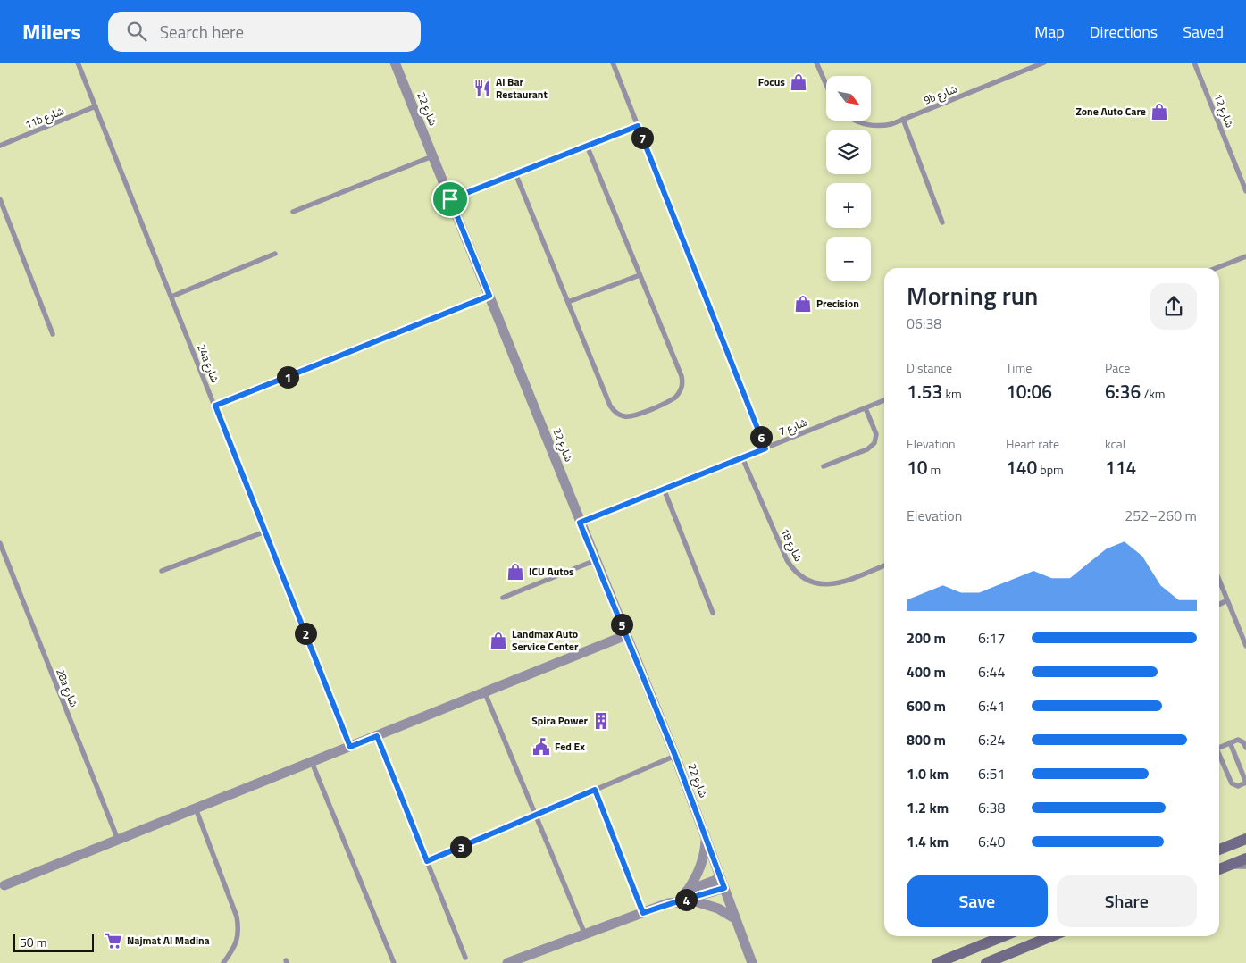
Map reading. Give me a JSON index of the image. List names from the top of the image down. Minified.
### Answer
{"streets":{"street":["شارع 22"],"lane":["9b شارع","شارع 12","11b شارع","24a شارع","شارع 7","شارع 18","28a شارع"]},"crossings":[["شارع 22","شارع 7"],["11b شارع","24a شارع"],["شارع 7","شارع 18"]],"places":{"shop":["Focus","Zone Auto Care","Precision","ICU Autos","Landmax Auto Service Center"],"restaurant":["Al Bar Restaurant"],"building":["Spira Power"],"public building":["Fed Ex"],"supermarket":["Najmat Al Madina"]},"scale_bar":"50 m","north":"bottom right","page":{"header":"Milers","search":"Search here","nav":["Map","Directions","Saved"],"map_buttons":["+","−"],"pins":["7","1","6","5","2","3","4"],"heading":["Morning run","06:38"],"stats":[["Distance","1.53 km"],["Time","10:06"],["Pace","6:36 /km"],["Elevation","10 m"],["Heart rate","140 bpm"],["kcal","114"]],"chart":["Elevation","252–260 m"],"list":[{"name":"200 m","note":"6:17"},{"name":"400 m","note":"6:44"},{"name":"600 m","note":"6:41"},{"name":"800 m","note":"6:24"},{"name":"1.0 km","note":"6:51"},{"name":"1.2 km","note":"6:38"},{"name":"1.4 km","note":"6:40"}],"buttons":["Save","Share"],"scale":"50 m"}}
